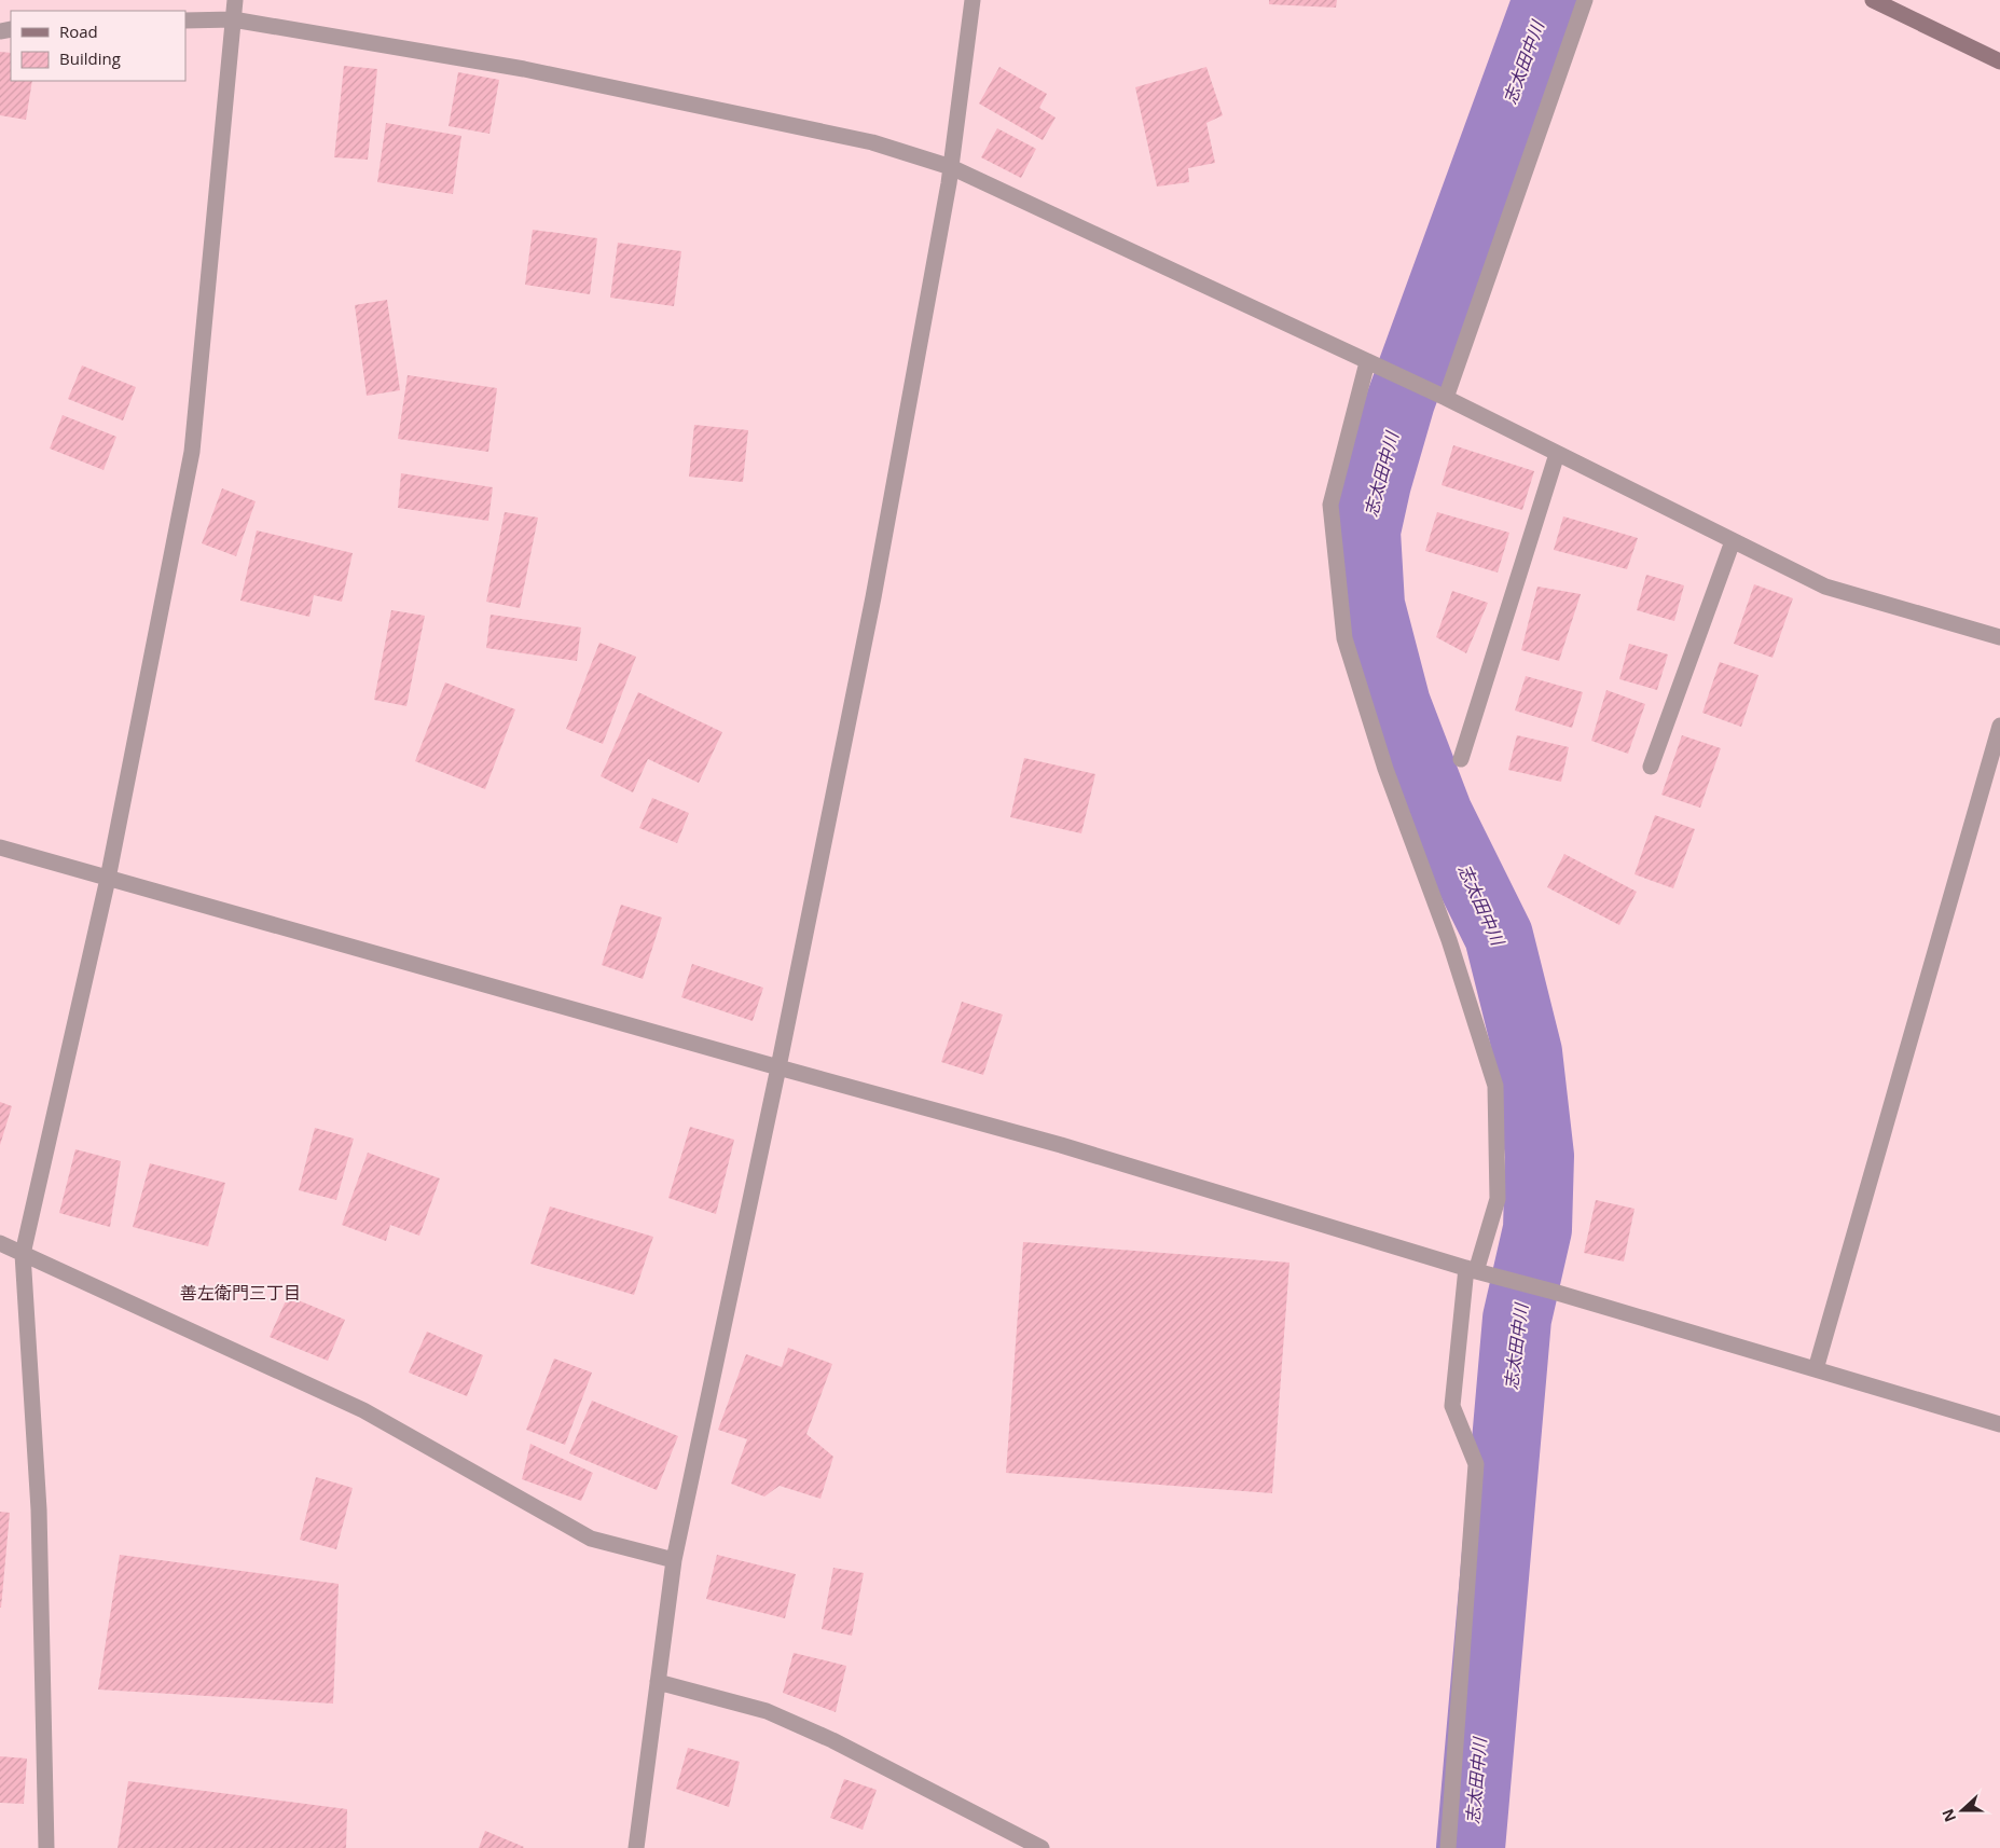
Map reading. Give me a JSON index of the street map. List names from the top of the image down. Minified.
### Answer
{"districts":["善左衛門三丁目"],"water":["志太田中川"],"legend":["Road","Building"],"north":"left"}
